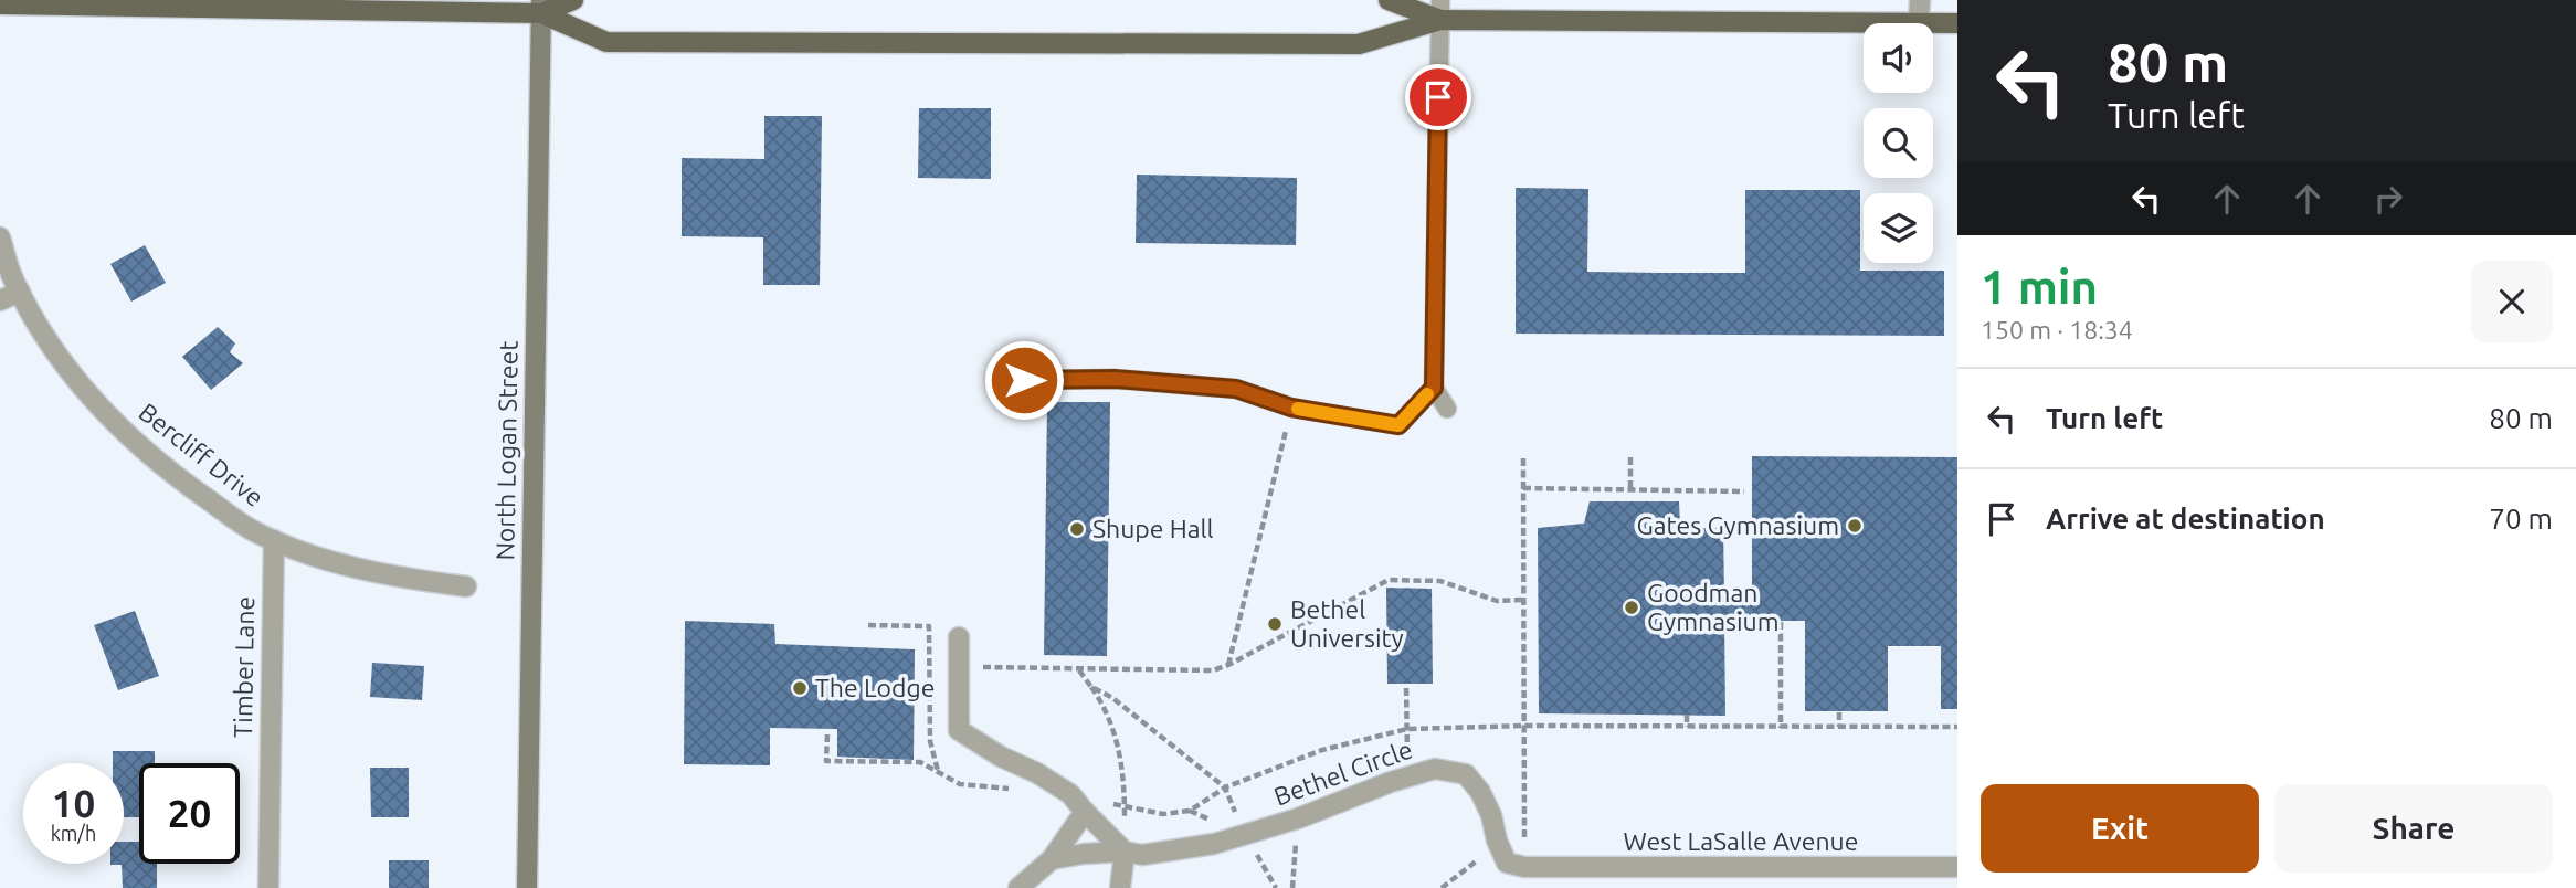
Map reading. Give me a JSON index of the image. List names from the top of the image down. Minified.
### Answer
{"streets":{"street":["North Logan Street","Bercliff Drive","Timber Lane","Bethel Circle","West LaSalle Avenue"]},"crossings":[["Bercliff Drive","Timber Lane"],["Bethel Circle","West LaSalle Avenue"]],"places":["Gates Gymnasium","Shupe Hall","Goodman Gymnasium","Bethel University","The Lodge"],"page":{"turn":["80 m","Turn left"],"heading":["1 min","150 m · 18:34"],"list":[{"name":"Turn left","value":"80 m"},{"name":"Arrive at destination","value":"70 m"}],"speed":"10 km/h","limit":"20","buttons":["Exit","Share"]}}
